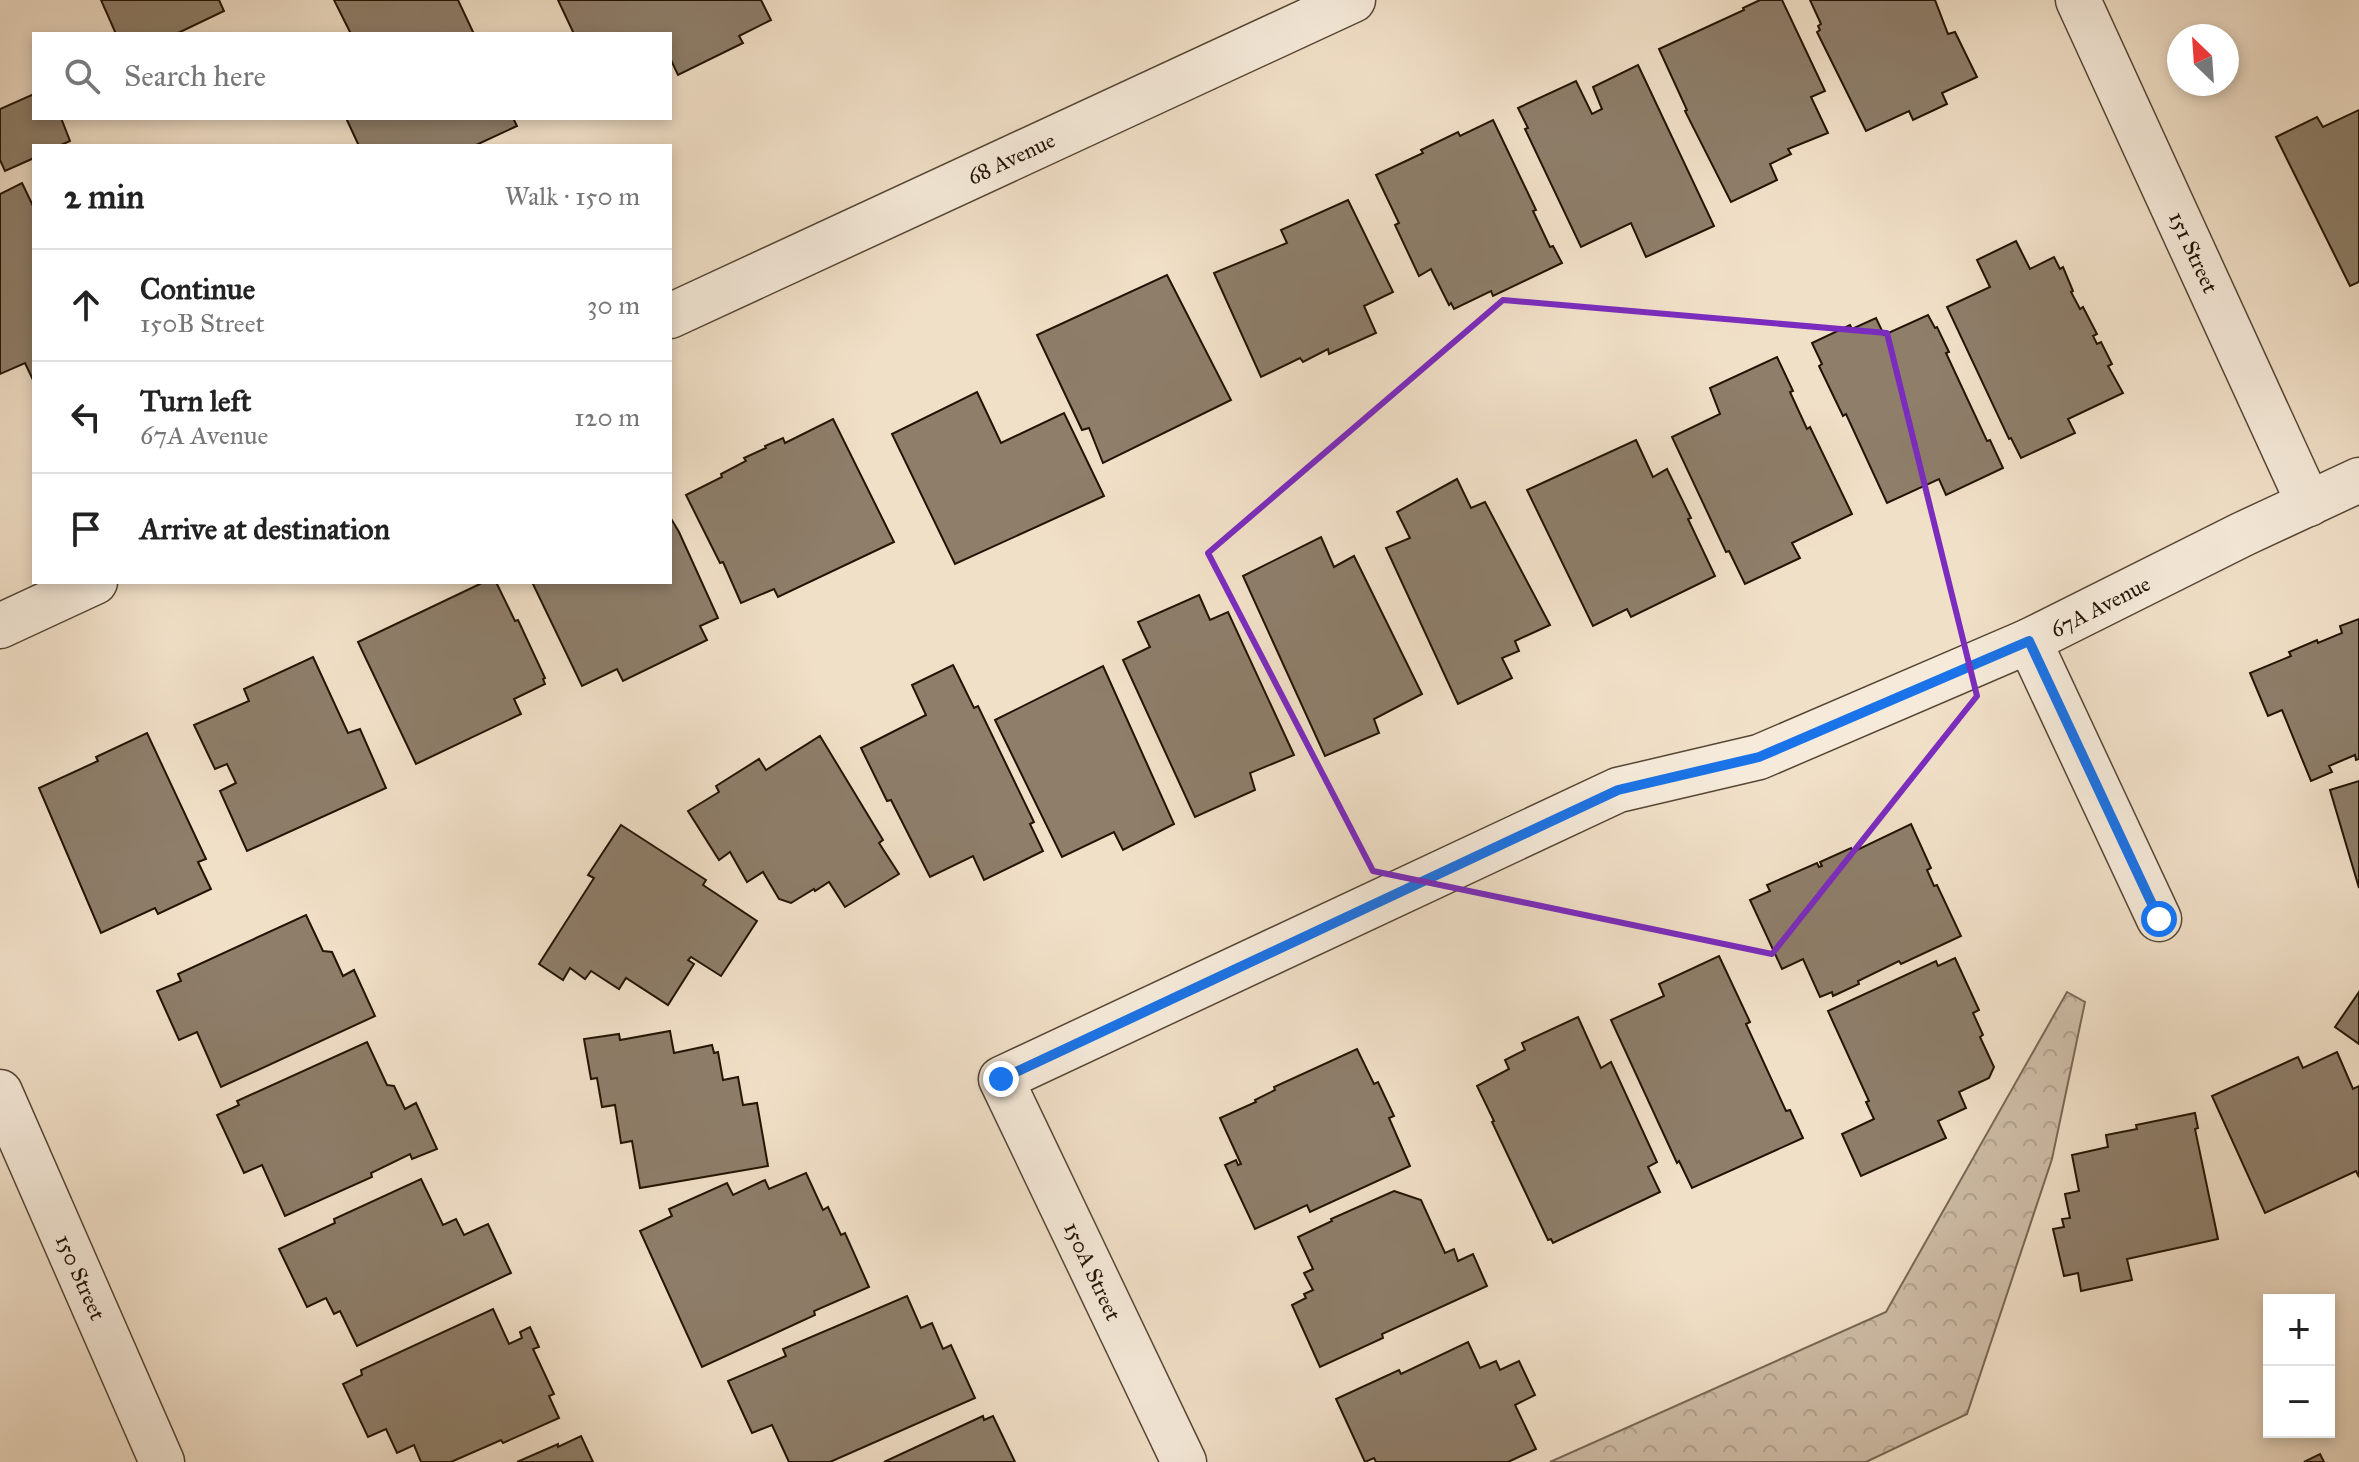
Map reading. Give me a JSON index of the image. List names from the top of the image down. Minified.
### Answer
{"streets":{"street":["68 Avenue","151 Street","67A Avenue","150A Street","150 Street"]},"crossings":[["151 Street","67A Avenue"],["67A Avenue","150A Street"]],"north":"top left","page":{"search":"Search here","heading":["2 min","Walk · 150 m"],"list":[["Continue","150B Street","30 m"],["Turn left","67A Avenue","120 m"],"Arrive at destination"],"map_buttons":["+","−"]}}
